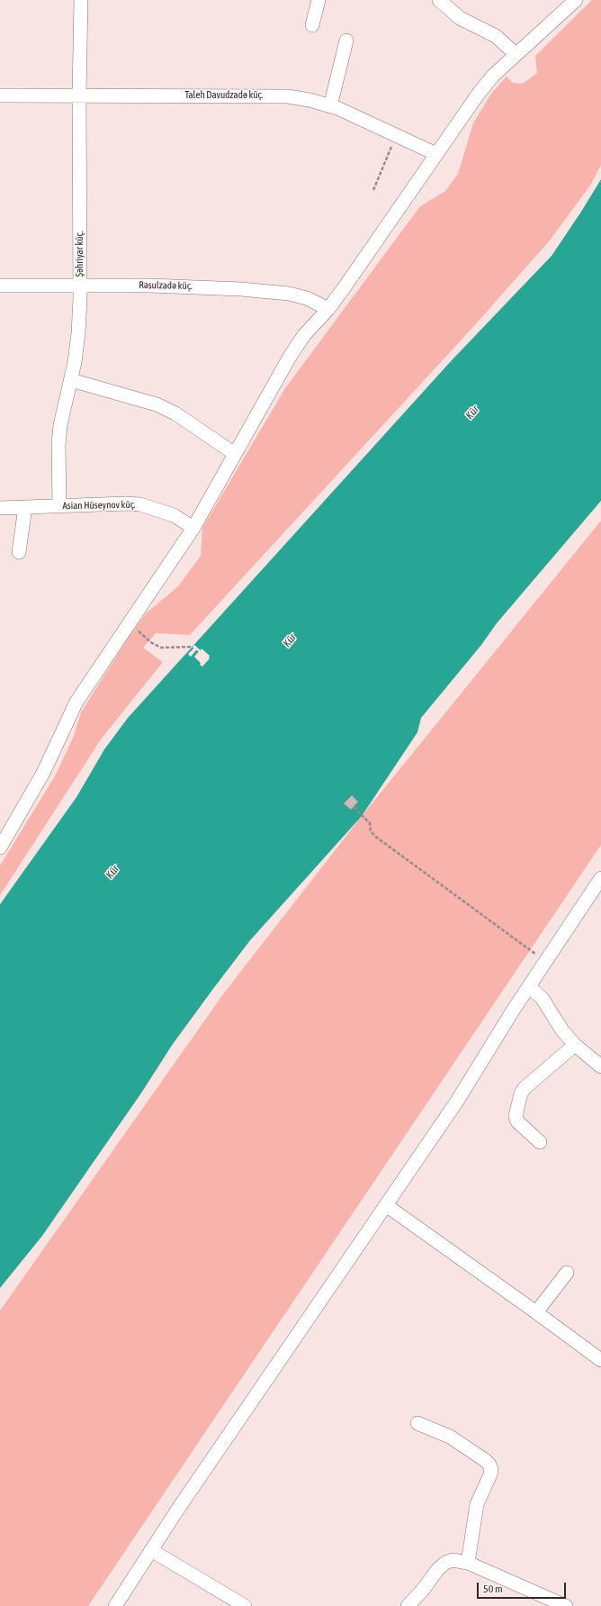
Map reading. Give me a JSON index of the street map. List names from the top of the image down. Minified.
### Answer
{"streets":{"street":["Taleh Davudzadə küç.","Şəhriyar küç.","Rəsulzadə küç.","Asian Hüseynov küç."]},"crossings":[["Taleh Davudzadə küç.","Şəhriyar küç."],["Şəhriyar küç.","Rəsulzadə küç."],["Şəhriyar küç.","Asian Hüseynov küç."]],"water":["Kür"],"scale_bar":"50 m"}
